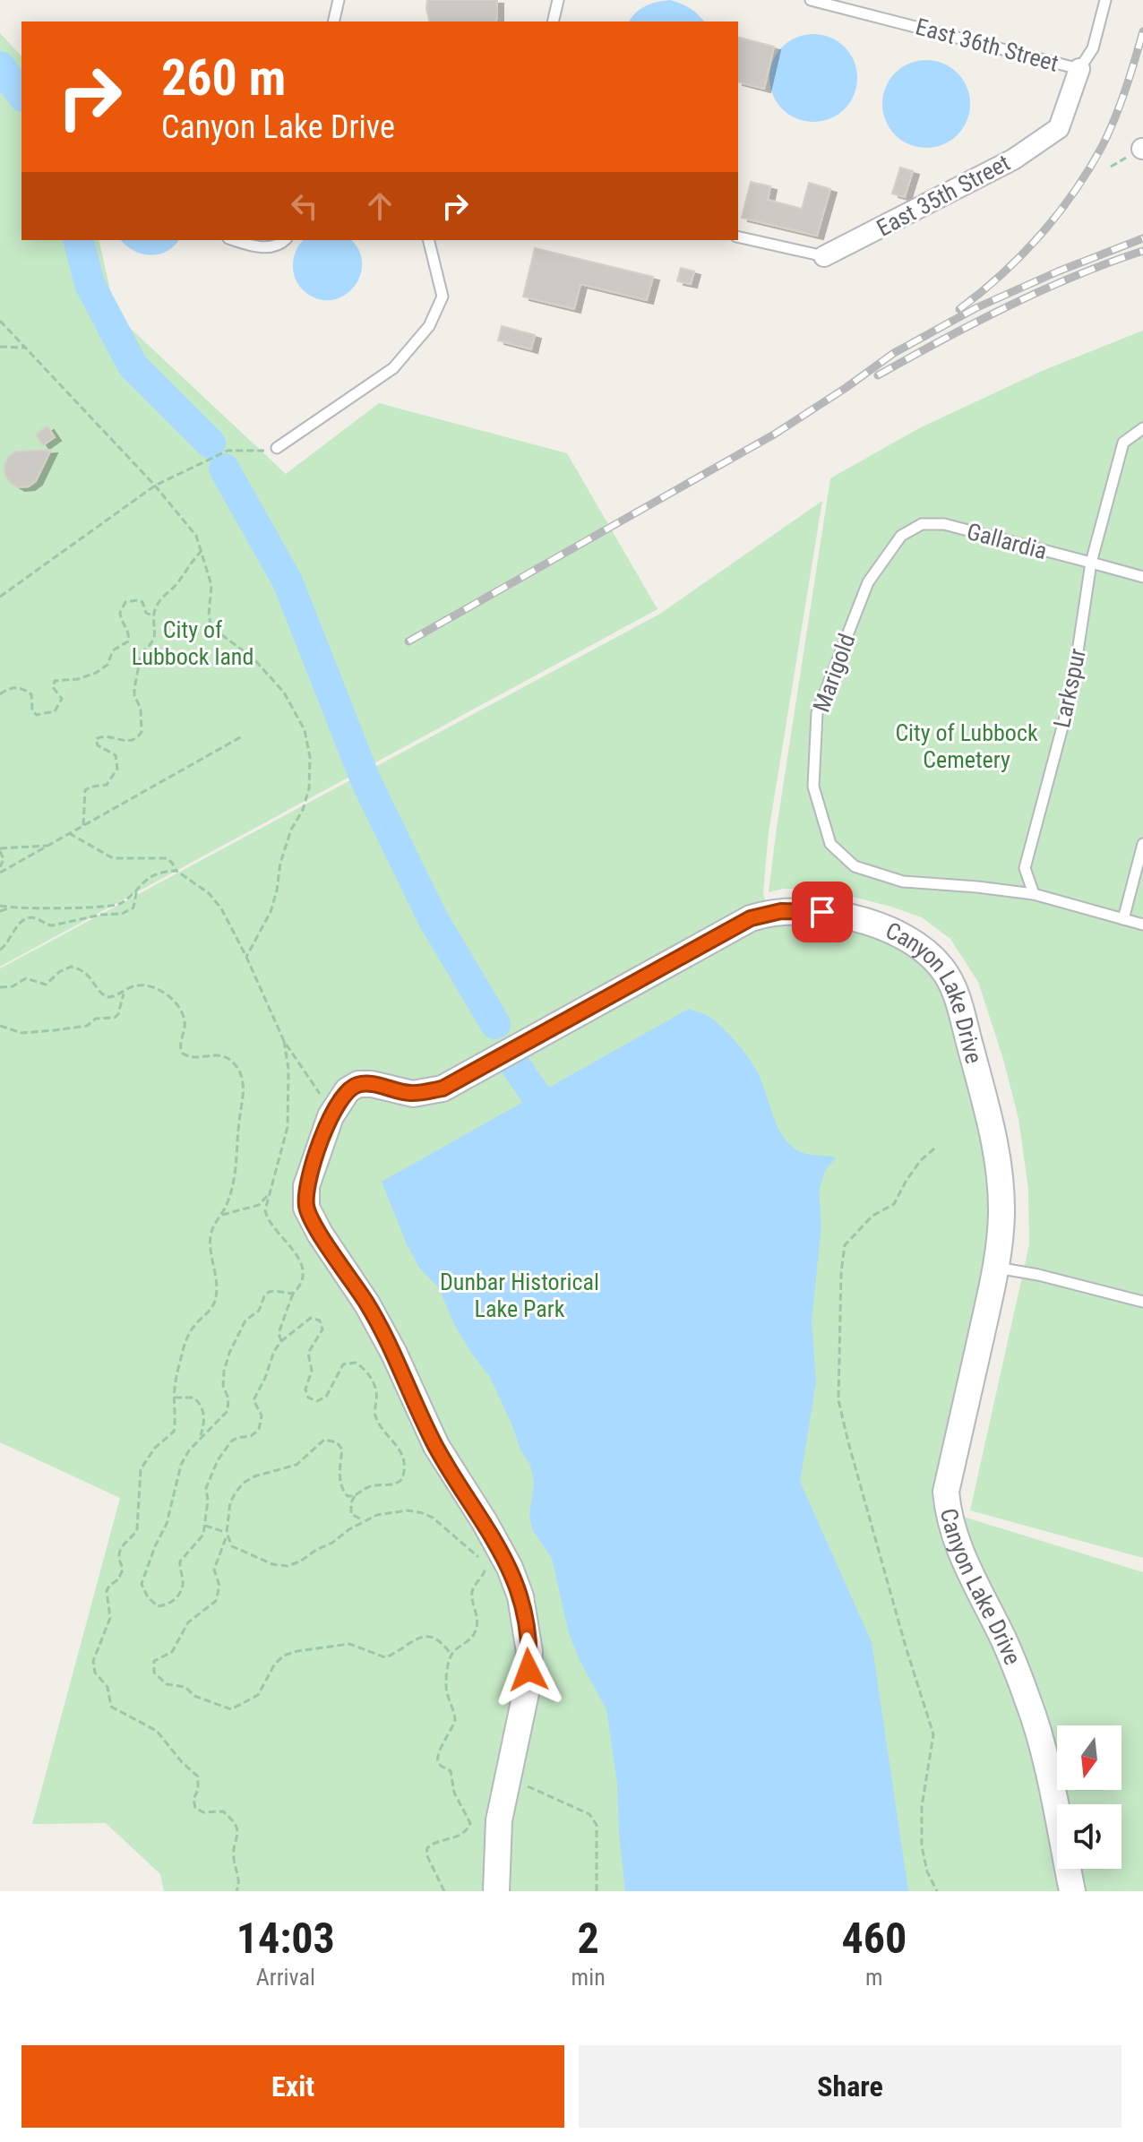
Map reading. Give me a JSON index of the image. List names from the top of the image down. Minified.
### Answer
{"streets":{"street":["East 35th Street","Canyon Lake Drive"],"lane":["East 36th Street","Gallardia","Marigold","Larkspur"]},"crossings":[["East 36th Street","East 35th Street"],["Gallardia","Marigold"],["Gallardia","Larkspur"],["Marigold","Larkspur"]],"parks":["City of Lubbock land","City of Lubbock Cemetery","Dunbar Historical Lake Park"],"north":"bottom","page":{"turn":["260 m","Canyon Lake Drive"],"eta":["14:03","Arrival","2","min","460","m"],"buttons":["Exit","Share"]}}
